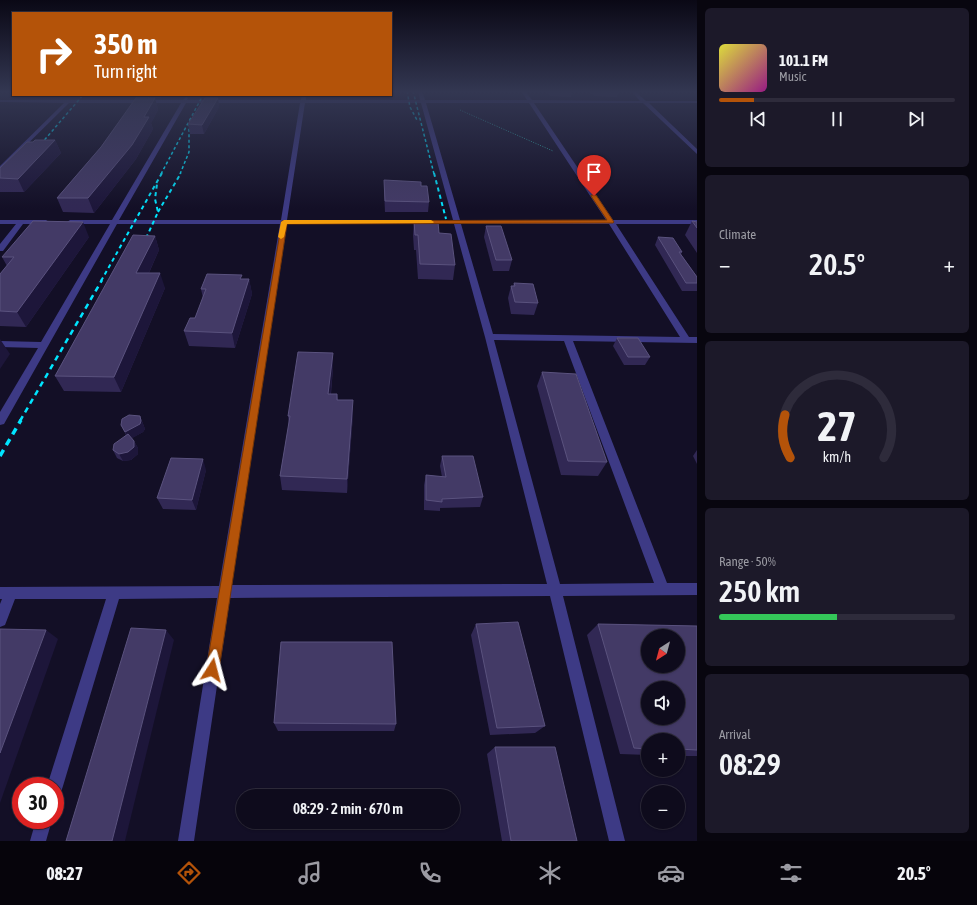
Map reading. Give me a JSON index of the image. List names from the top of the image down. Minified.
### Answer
{"north":"bottom left","page":{"turn":["350 m","Turn right"],"song":["101.1 FM","Music"],"tile":["Climate",["Range · 50%","250 km"],["Arrival","08:29"]],"heat":["−","20.5°","+"],"map_buttons":["+","−"],"limit":"30","trip":"08:29 · 2 min · 670 m","tabs":["08:27","20.5°"],"gauge":["27","km/h"]}}
